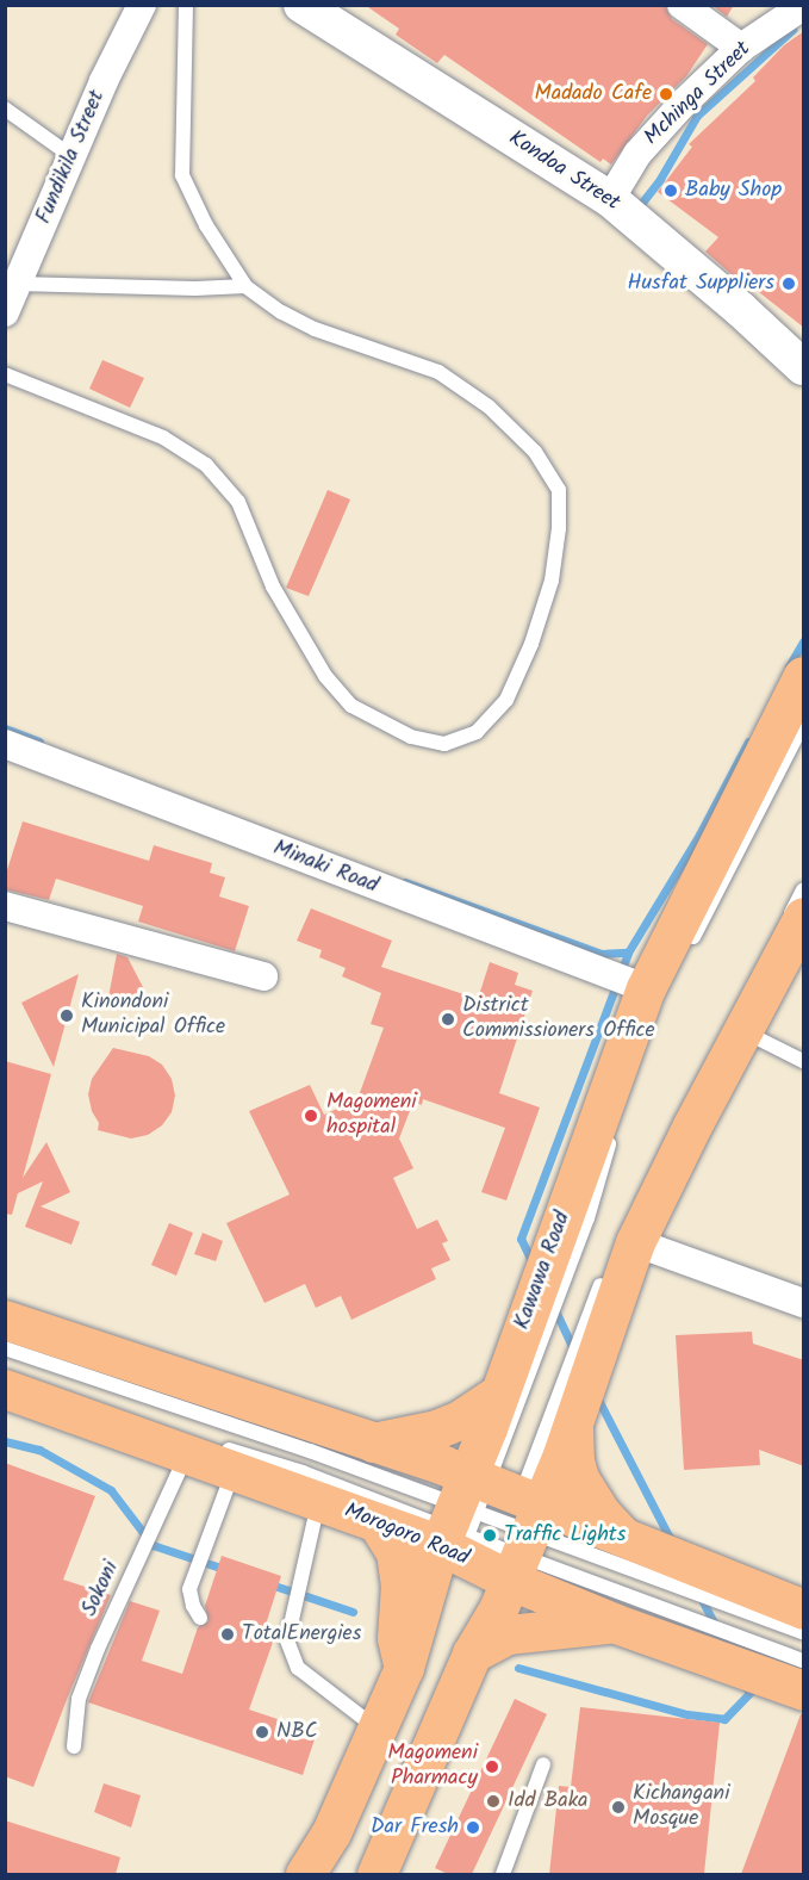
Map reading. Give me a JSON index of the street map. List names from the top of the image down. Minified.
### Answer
{"streets":{"main road":["Kawawa Road","Morogoro Road"],"street":["Mchinga Street","Fundikila Street","Kondoa Street","Minaki Road"],"lane":["Sokoni"]},"crossings":[["Mchinga Street","Kondoa Street"],["Minaki Road","Kawawa Road"],["Kawawa Road","Morogoro Road"],["Morogoro Road","Sokoni"]],"places":["Madado Cafe","Baby Shop","Husfat Suppliers","Kinondoni Municipal Office","District Commissioners Office","Magomeni hospital","Traffic Lights","TotalEnergies","NBC","Magomeni Pharmacy","Idd Baka","Kichangani Mosque","Dar Fresh"]}
